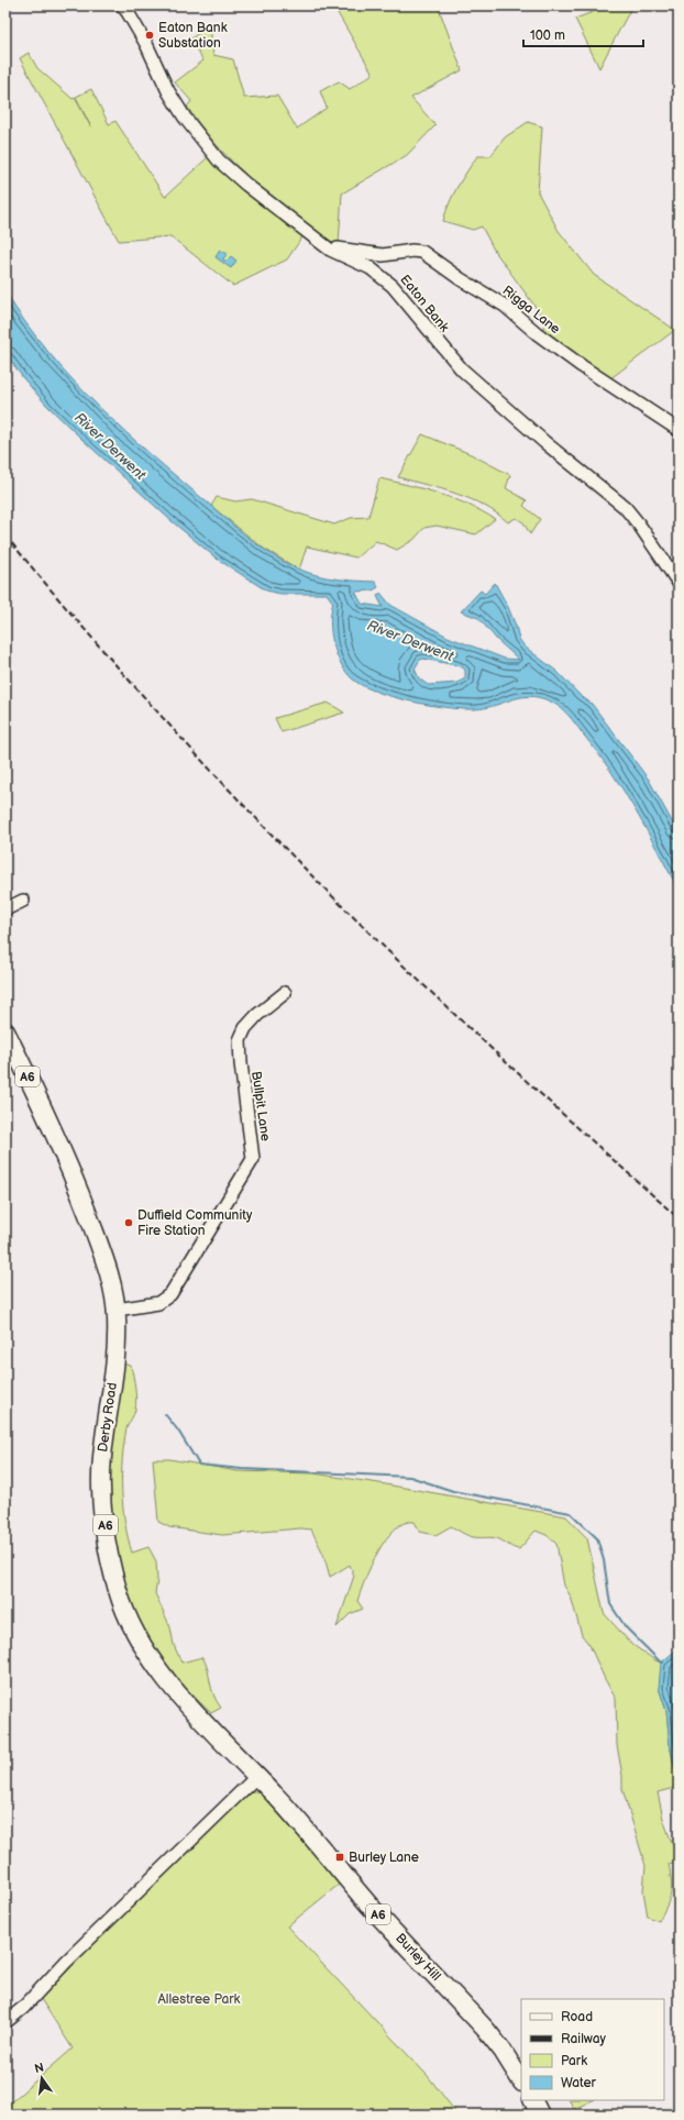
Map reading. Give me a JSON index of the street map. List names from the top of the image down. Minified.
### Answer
{"streets":{"highway":["A6","Derby Road","Burley Hill"],"street":["Eaton Bank","Rigga Lane","Bullpit Lane"]},"crossings":[["Eaton Bank","Rigga Lane"],["Bullpit Lane","Derby Road"],["Derby Road","Burley Hill"]],"water":["River Derwent"],"parks":["Allestree Park"],"places":{"other":["Eaton Bank Substation","Duffield Community Fire Station"],"transit":["Burley Lane"]},"legend":["Road","Railway","Park","Water"],"scale_bar":"100 m","north":"top"}
